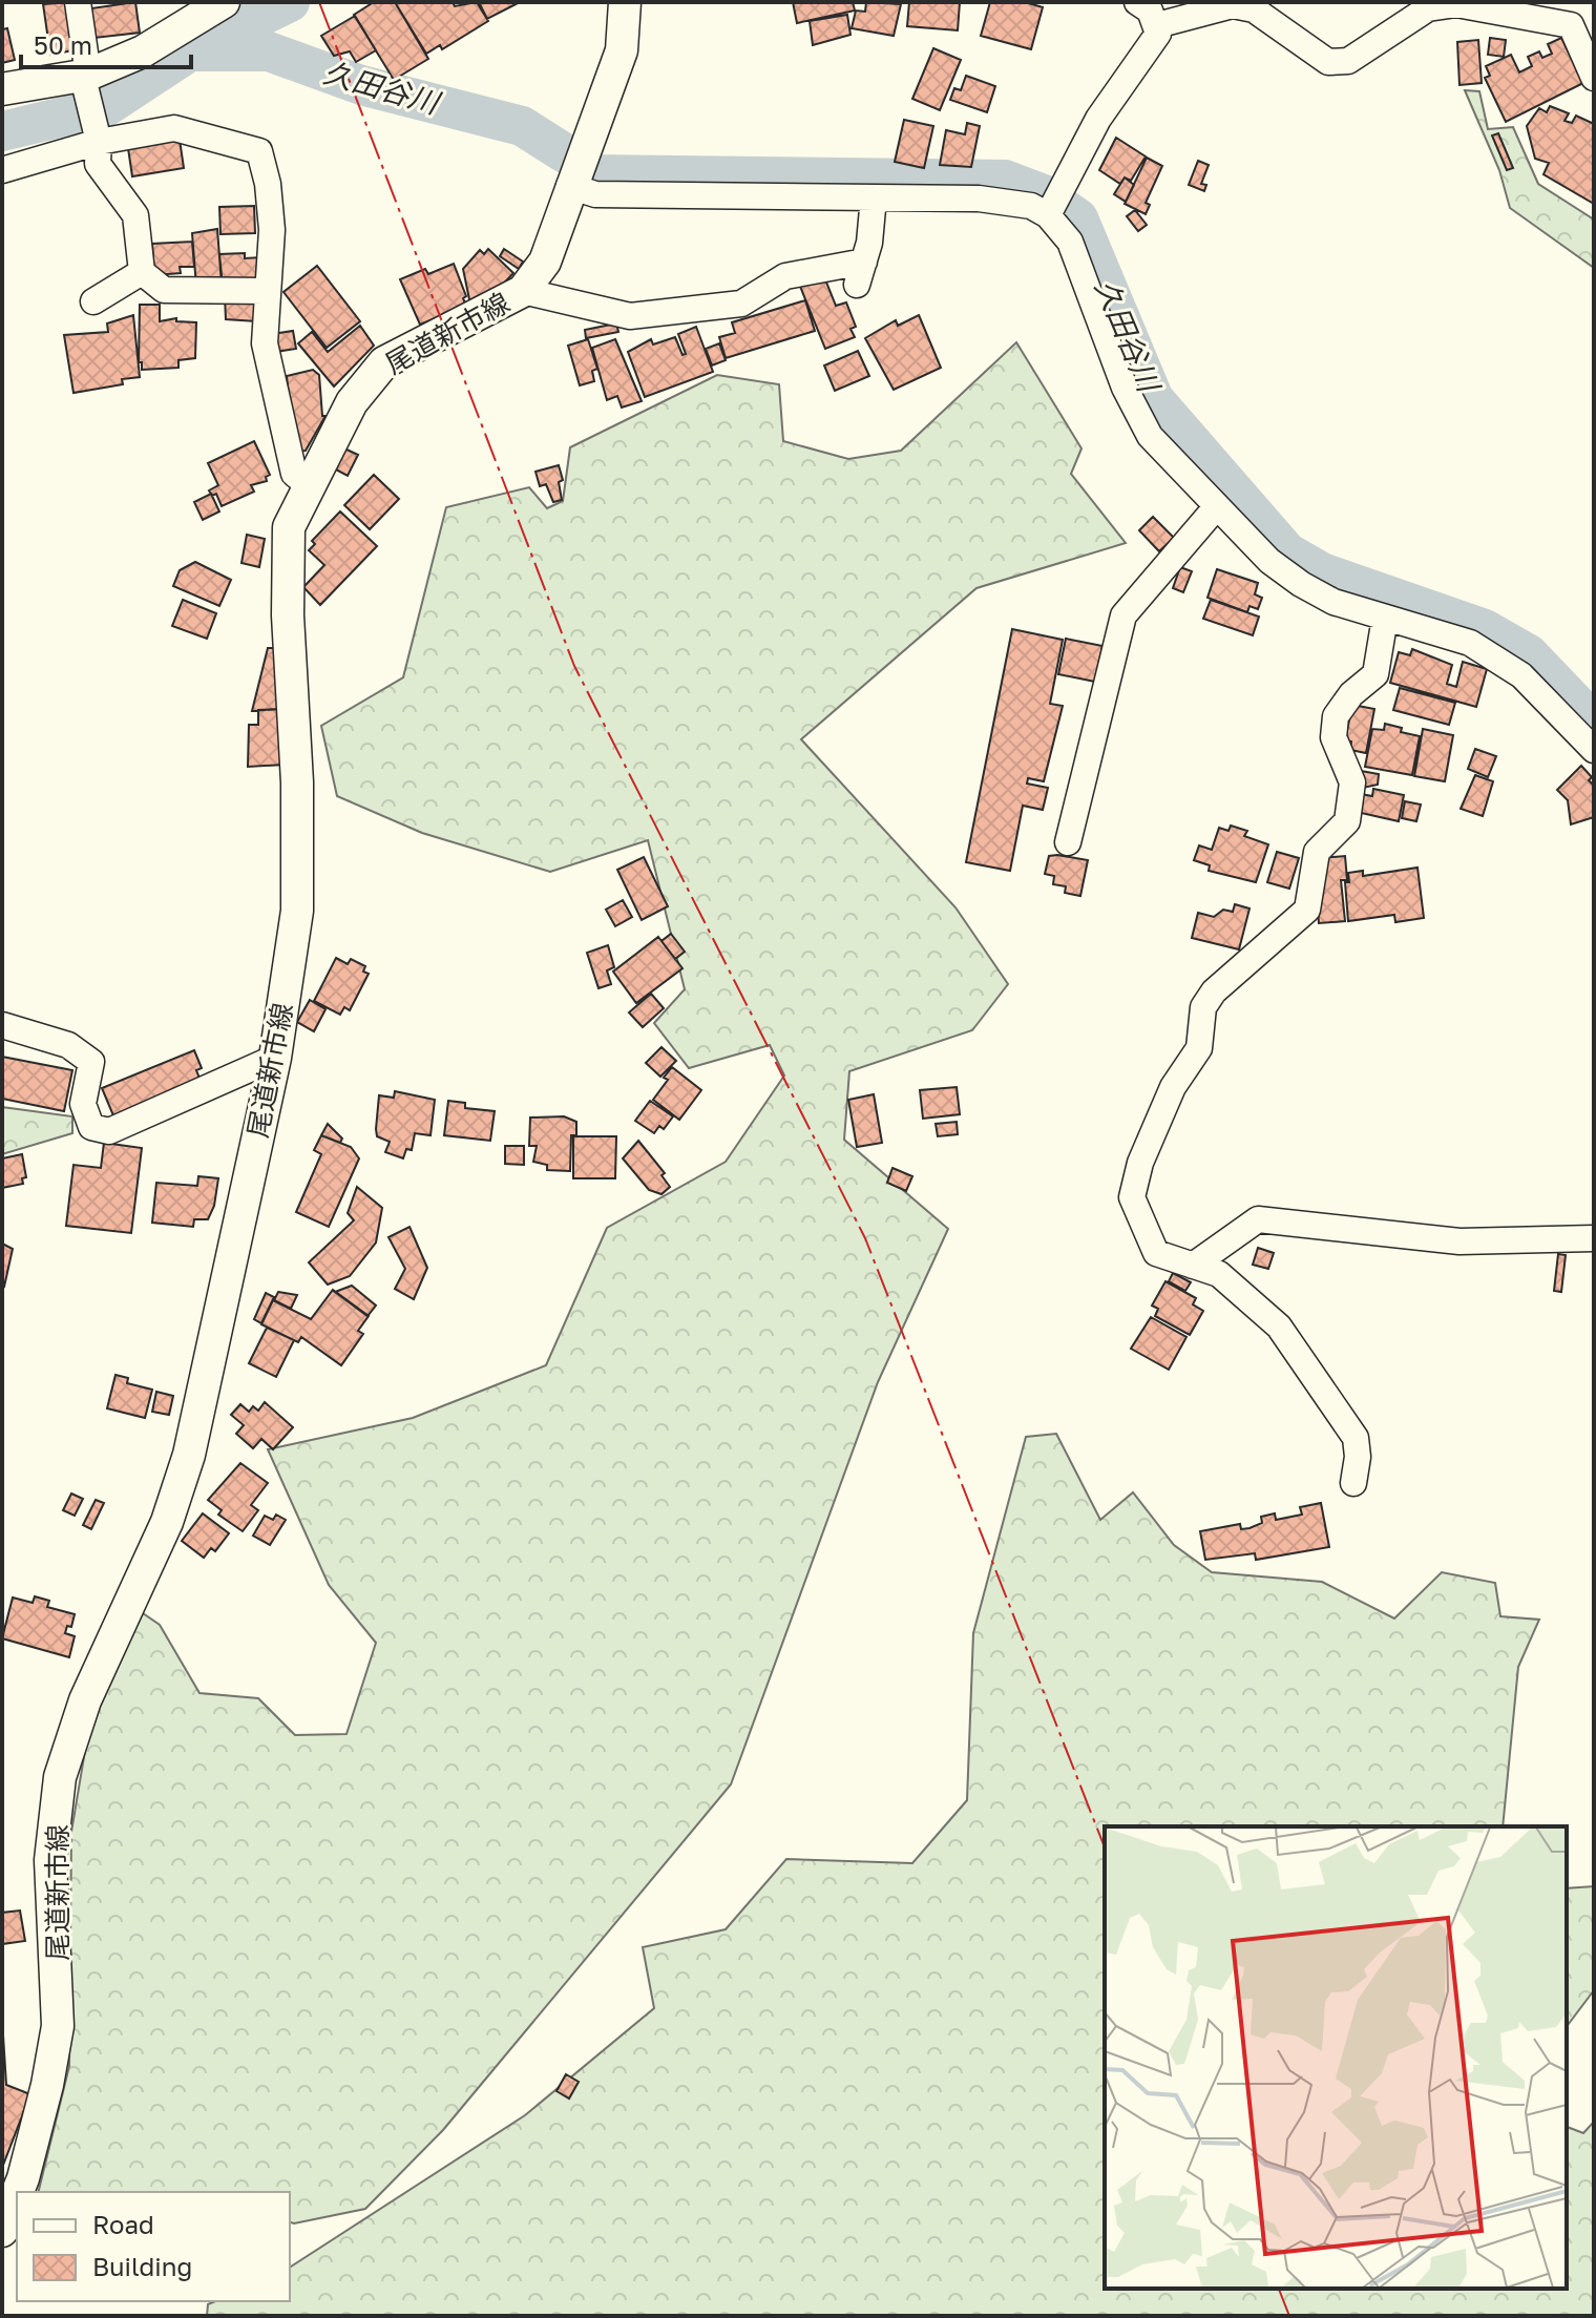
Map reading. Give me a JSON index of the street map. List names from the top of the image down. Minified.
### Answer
{"streets":{"main road":["尾道新市線"]},"water":["久田谷川"],"legend":["Road","Building"],"scale_bar":"50 m"}
